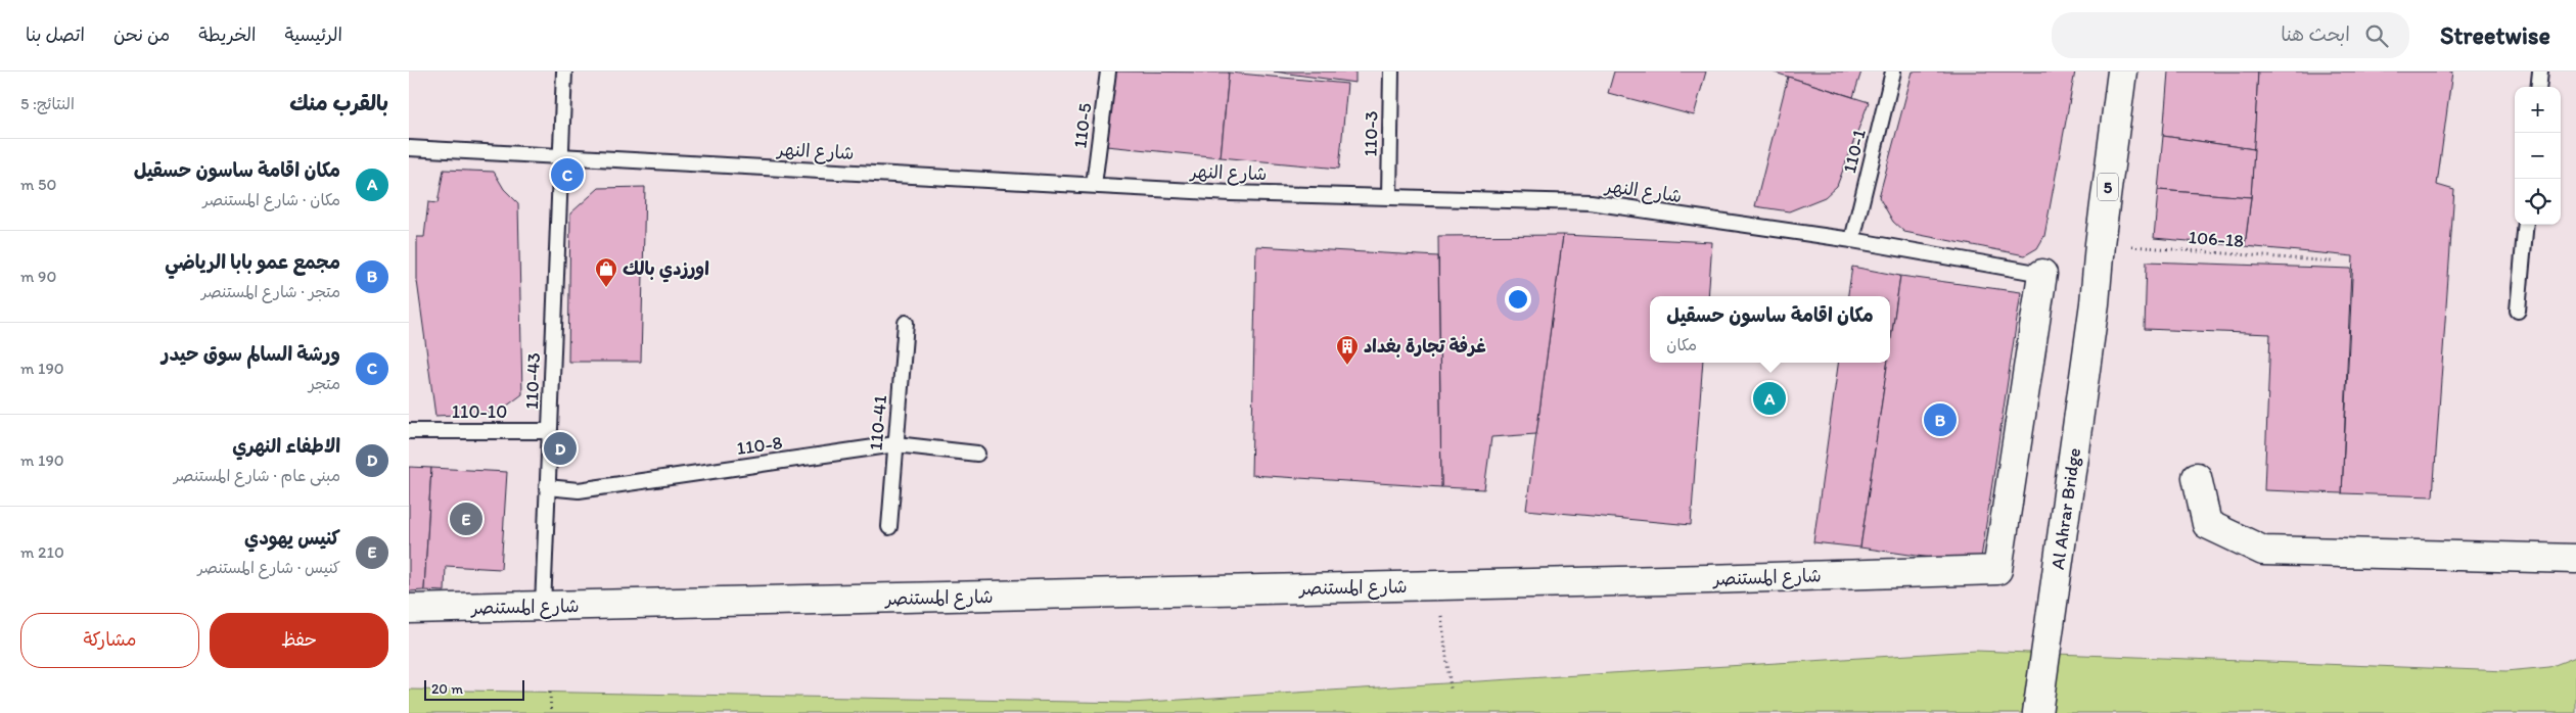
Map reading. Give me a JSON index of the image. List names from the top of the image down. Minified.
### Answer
{"streets":{"street":["5","Al Ahrar Bridge","شارع المستنصر"],"lane":["110-5","110-3","شارع النهر","110-1","110-43","110-10","110-41","110-8"],"path":["106-18"]},"crossings":[["110-5","شارع النهر"],["110-3","شارع النهر"],["شارع النهر","110-1"],["شارع النهر","110-43"],["شارع النهر","شارع المستنصر"],["5","106-18"],["5","Al Ahrar Bridge"],["106-18","Al Ahrar Bridge"],["110-43","110-10"],["110-43","110-8"],["110-43","شارع المستنصر"],["110-41","110-8"]],"places":{"shop":["اورزدي بالك"],"building":["غرفة تجارة بغداد"]},"scale_bar":"20 m","page":{"header":"Streetwise","search":"ابحث هنا","nav":["الرئيسية","الخريطة","من نحن","اتصل بنا"],"heading":["بالقرب منك","النتائج: 5"],"map_buttons":["+","−"],"list":[{"mark":"A","name":"مكان اقامة ساسون حسقيل","note":"مكان · شارع المستنصر","value":"50 m"},{"mark":"B","name":"مجمع عمو بابا الرياضي","note":"متجر · شارع المستنصر","value":"90 m"},{"mark":"C","name":"ورشة السالم سوق حيدر","note":"متجر","value":"190 m"},{"mark":"D","name":"الاطفاء النهري","note":"مبنى عام · شارع المستنصر","value":"190 m"},{"mark":"E","name":"كنيس يهودي","note":"كنيس · شارع المستنصر","value":"210 m"}],"pins":["C","A","B","D","E"],"popup":["مكان اقامة ساسون حسقيل","مكان"],"buttons":["حفظ","مشاركة"],"scale":"20 m"}}
